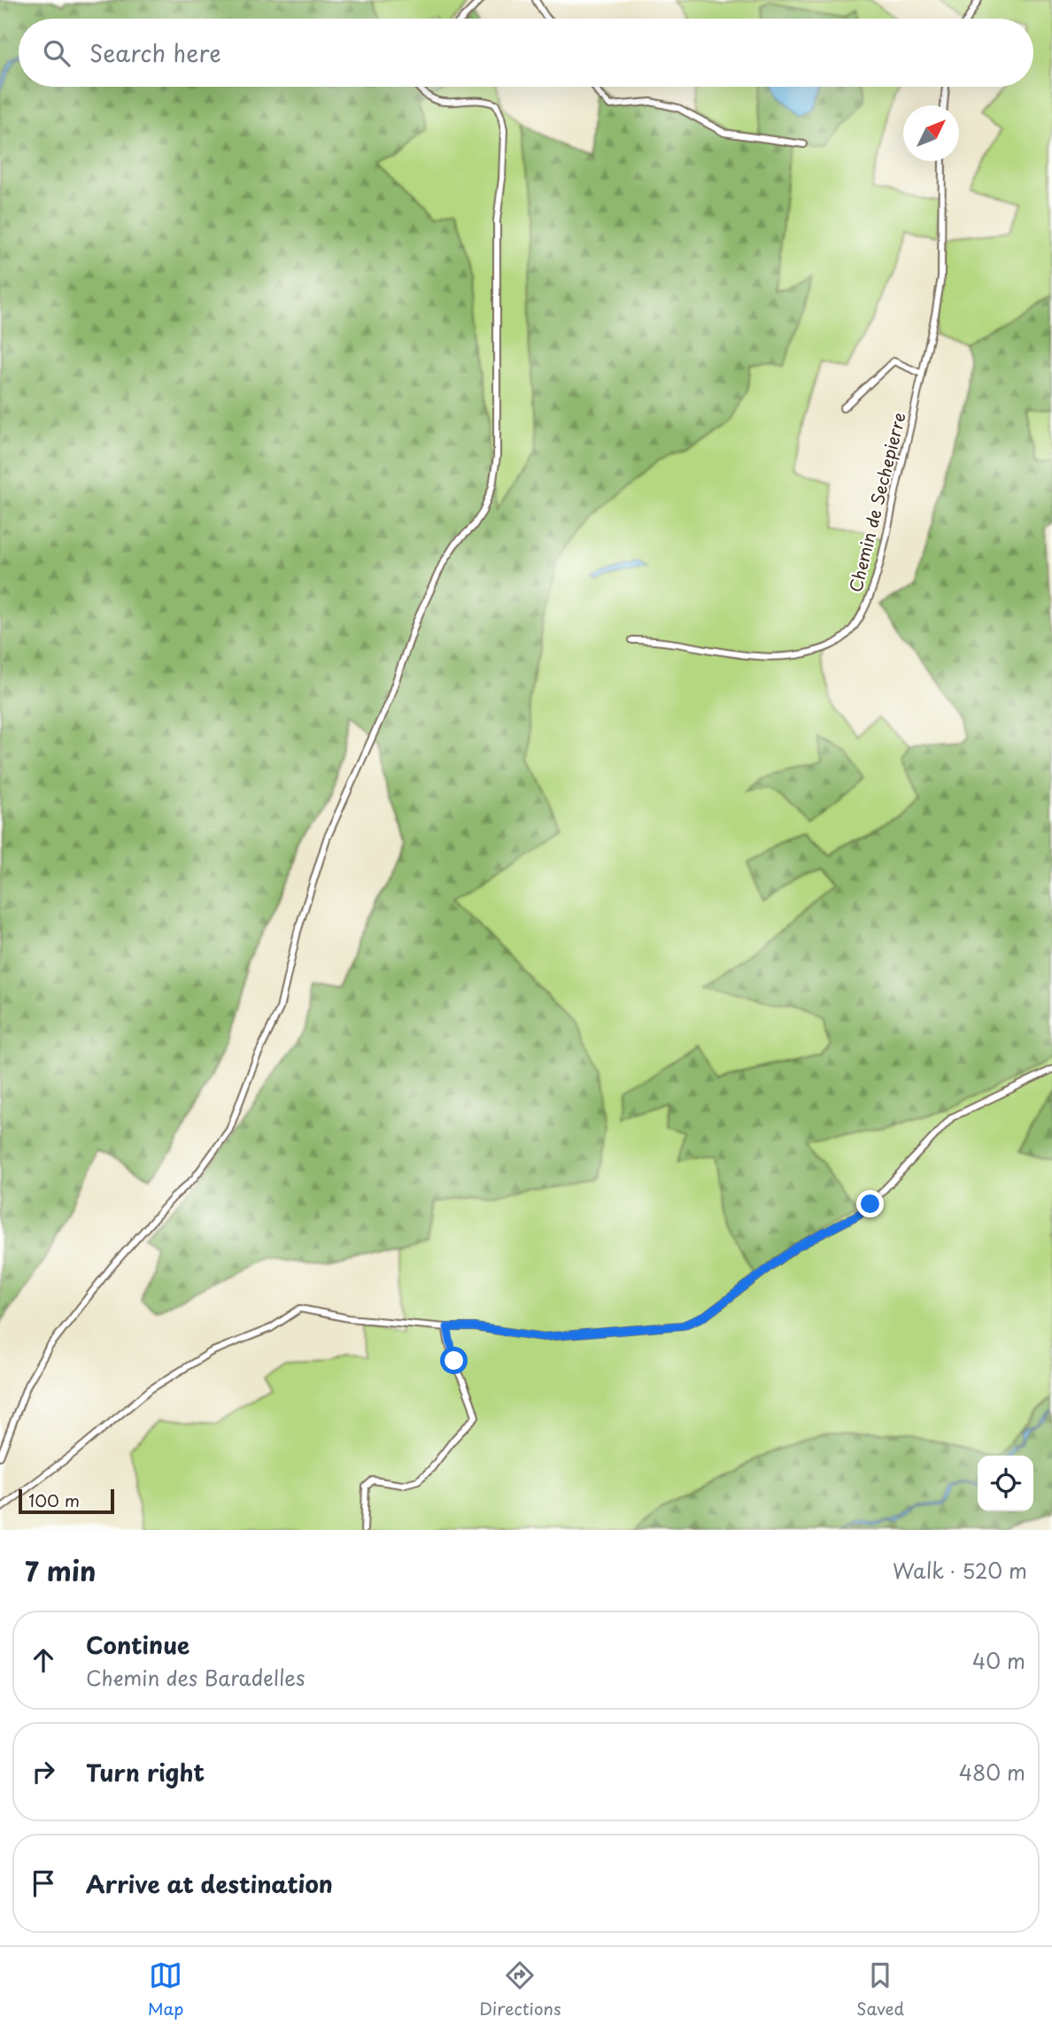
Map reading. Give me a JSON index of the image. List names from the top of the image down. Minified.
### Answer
{"streets":{"street":["Chemin de Sechepierre"]},"scale_bar":"100 m","north":"top right","page":{"search":"Search here","scale":"100 m","heading":["7 min","Walk · 520 m"],"list":[["Continue","Chemin des Baradelles","40 m"],["Turn right","480 m"],"Arrive at destination"],"nav":["Map","Directions","Saved"]}}
